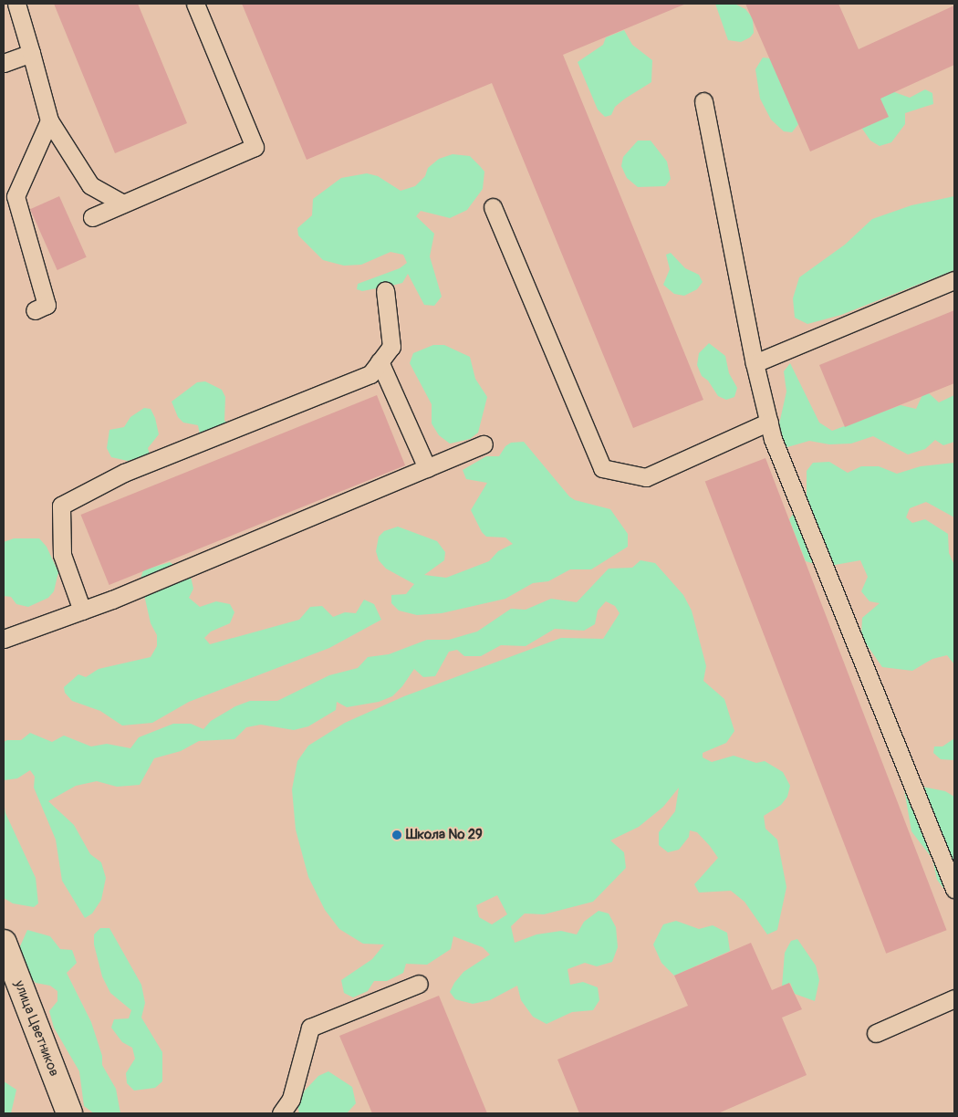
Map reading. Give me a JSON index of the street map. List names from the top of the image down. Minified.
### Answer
{"streets":{"street":["улица Цветников"]},"places":["Школа № 29"]}
